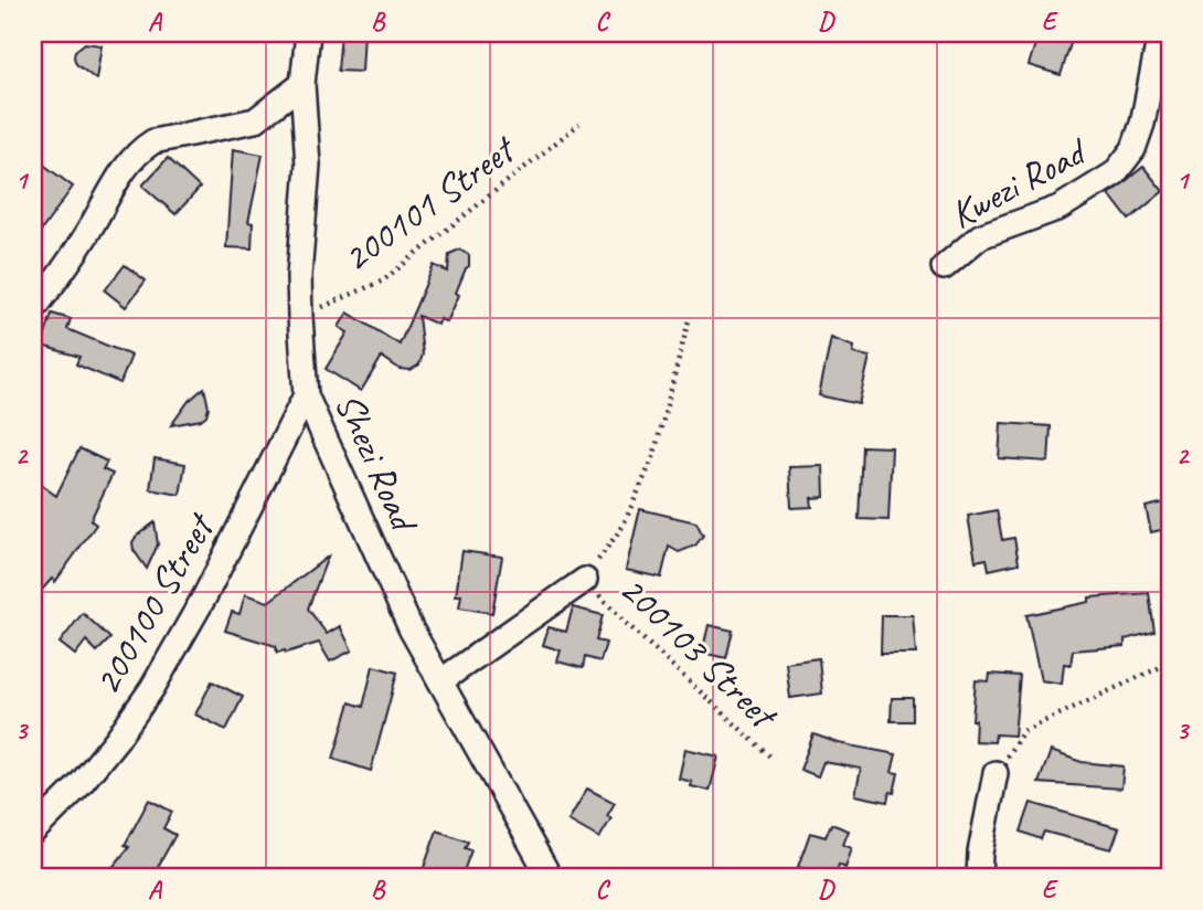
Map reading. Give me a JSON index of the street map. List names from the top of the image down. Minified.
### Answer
{"streets":{"street":["Kwezi Road","Shezi Road","200100 Street"],"path":["200101 Street","200103 Street"]},"crossings":[["200101 Street","Shezi Road"],["Shezi Road","200100 Street"]],"grid":{"columns":["A","B","C","D","E"],"rows":["1","2","3"]}}
